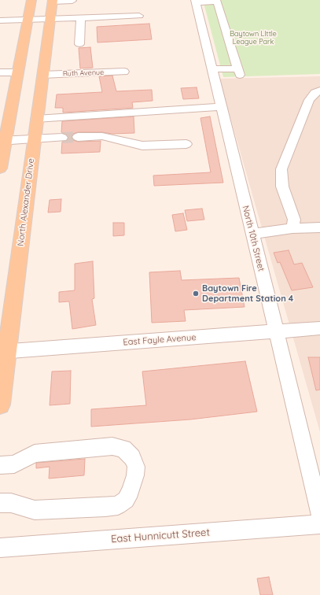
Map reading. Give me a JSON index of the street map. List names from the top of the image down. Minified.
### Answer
{"streets":{"main road":["North Alexander Drive"],"street":["Ruth Avenue","North 10th Street","East Fayle Avenue","East Hunnicutt Street"]},"crossings":[["Ruth Avenue","North Alexander Drive"],["North Alexander Drive","East Fayle Avenue"],["North 10th Street","East Fayle Avenue"]],"parks":["Baytown LIttle League Park"],"places":["Baytown Fire Department Station 4"]}
